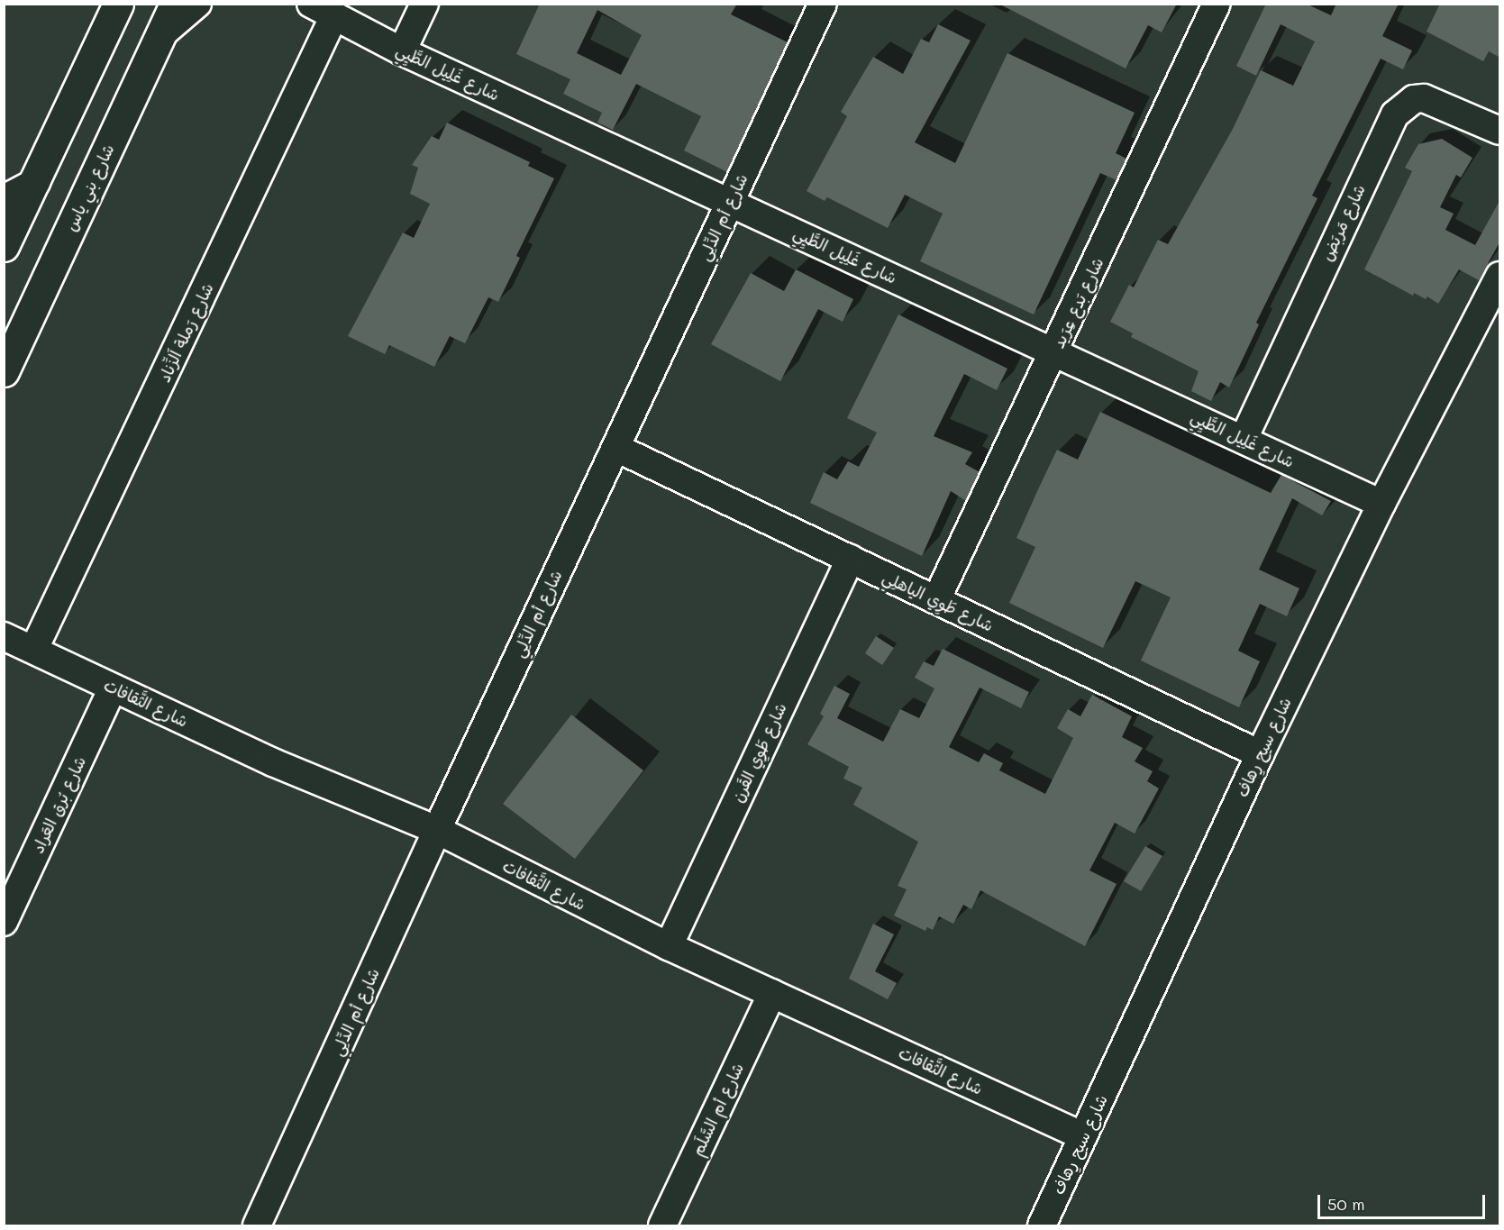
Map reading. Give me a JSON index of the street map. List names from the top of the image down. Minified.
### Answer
{"streets":{"main road":["شارع بني ياس"],"street":["شارع غَلِيل الطَّيِي","شارع أم الدِّلِي","شارع مَربَض","شارع بَدع عِرَيد","شارع رَملة اَلزِّناد","شارع طَوِي الياهلِي","شارع الثَّقافات","شارع سيح رِهاف","شارع طَوِي القَرن","شارع بُرق العَراد","شارع أم السَّلَم"]},"crossings":[["شارع غَلِيل الطَّيِي","شارع أم الدِّلِي"],["شارع غَلِيل الطَّيِي","شارع مَربَض"],["شارع غَلِيل الطَّيِي","شارع بَدع عِرَيد"],["شارع غَلِيل الطَّيِي","شارع رَملة اَلزِّناد"],["شارع غَلِيل الطَّيِي","شارع سيح رِهاف"],["شارع أم الدِّلِي","شارع طَوِي الياهلِي"],["شارع أم الدِّلِي","شارع الثَّقافات"],["شارع بَدع عِرَيد","شارع طَوِي الياهلِي"],["شارع رَملة اَلزِّناد","شارع الثَّقافات"],["شارع طَوِي الياهلِي","شارع سيح رِهاف"],["شارع طَوِي الياهلِي","شارع طَوِي القَرن"],["شارع الثَّقافات","شارع سيح رِهاف"],["شارع الثَّقافات","شارع طَوِي القَرن"],["شارع الثَّقافات","شارع بُرق العَراد"],["شارع الثَّقافات","شارع أم السَّلَم"]],"scale_bar":"50 m"}
